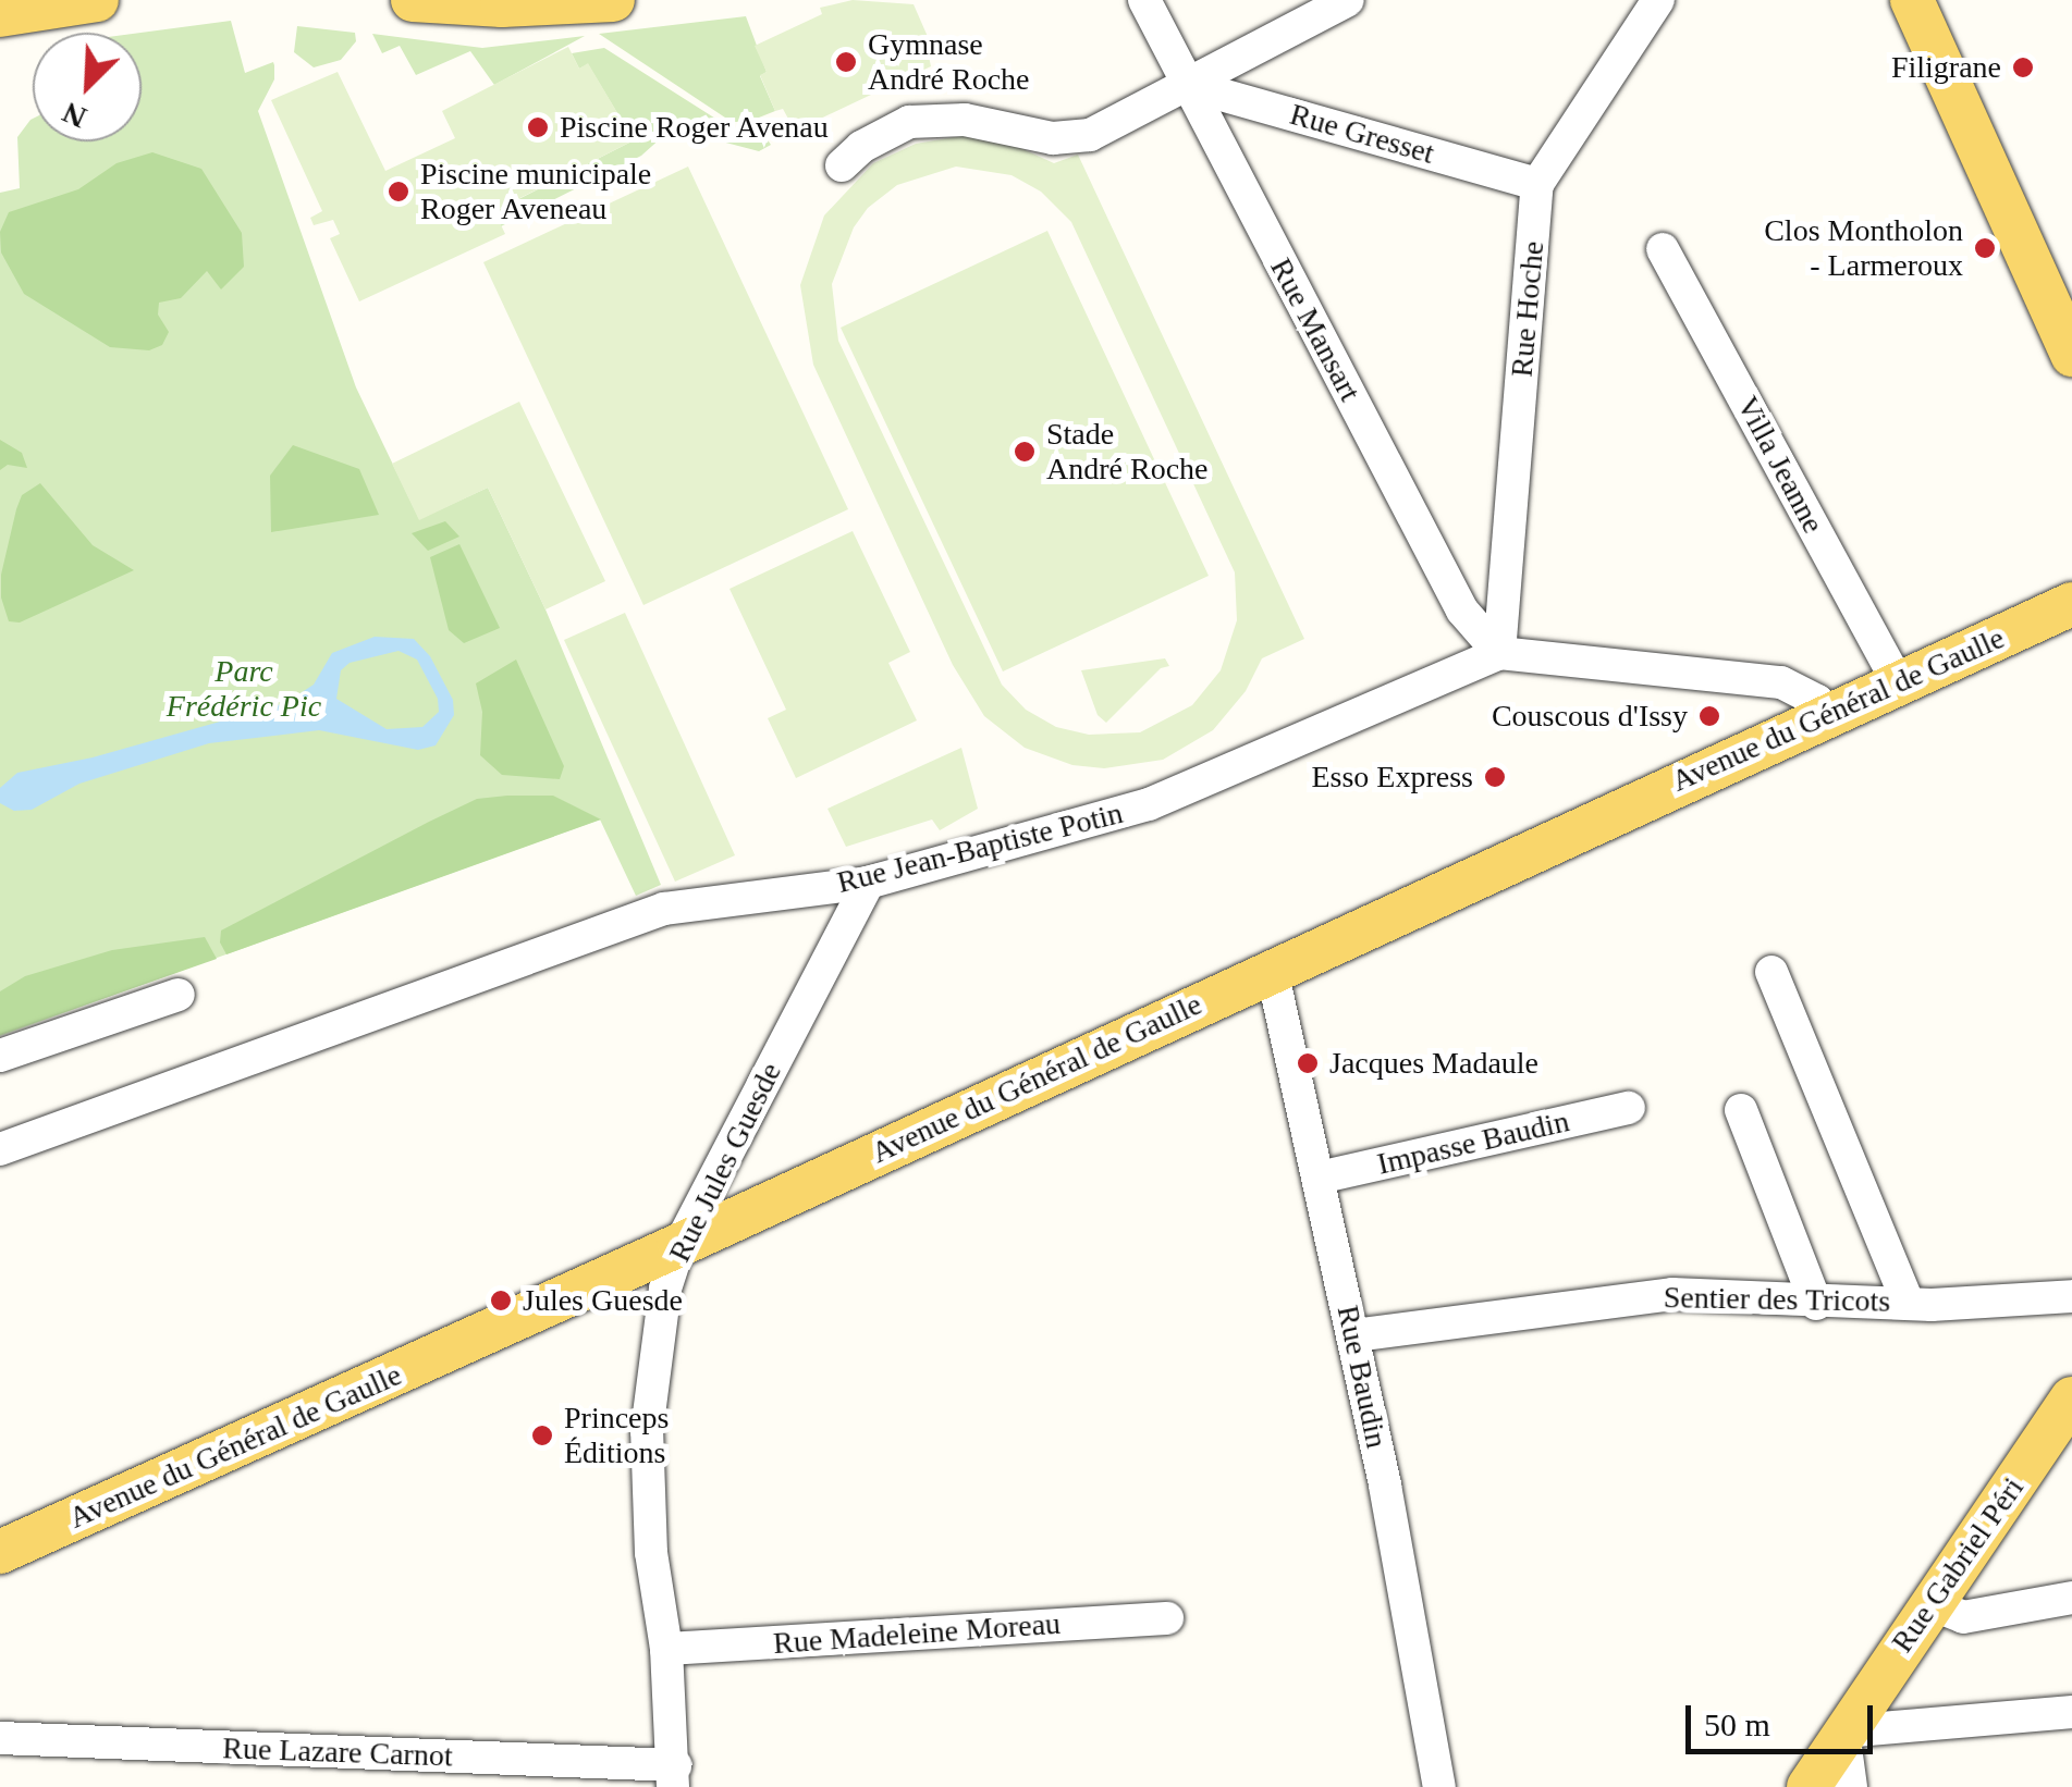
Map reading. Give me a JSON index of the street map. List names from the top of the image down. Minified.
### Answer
{"streets":{"main road":["Avenue du Général de Gaulle","Rue Gabriel Péri"],"street":["Rue Gresset","Rue Hoche","Rue Mansart","Villa Jeanne","Rue Jean-Baptiste Potin","Impasse Baudin","Rue Jules Guesde","Sentier des Tricots","Rue Baudin","Rue Madeleine Moreau","Rue Lazare Carnot"]},"crossings":[["Rue Gresset","Rue Hoche"],["Rue Gresset","Rue Mansart"],["Rue Hoche","Rue Mansart"],["Rue Hoche","Rue Jean-Baptiste Potin"],["Rue Mansart","Rue Jean-Baptiste Potin"],["Villa Jeanne","Avenue du Général de Gaulle"],["Avenue du Général de Gaulle","Rue Jean-Baptiste Potin"],["Avenue du Général de Gaulle","Rue Jules Guesde"],["Avenue du Général de Gaulle","Rue Baudin"],["Rue Jean-Baptiste Potin","Rue Jules Guesde"],["Impasse Baudin","Rue Baudin"],["Rue Jules Guesde","Rue Madeleine Moreau"],["Rue Jules Guesde","Rue Lazare Carnot"],["Sentier des Tricots","Rue Baudin"]],"parks":["Parc Frédéric Pic"],"places":["Gymnase André Roche","Filigrane","Piscine Roger Avenau","Piscine municipale Roger Aveneau","Clos Montholon - Larmeroux","Stade André Roche","Couscous d'Issy","Esso Express","Jacques Madaule","Jules Guesde","Princeps Éditions"],"scale_bar":"50 m","north":"bottom left"}
